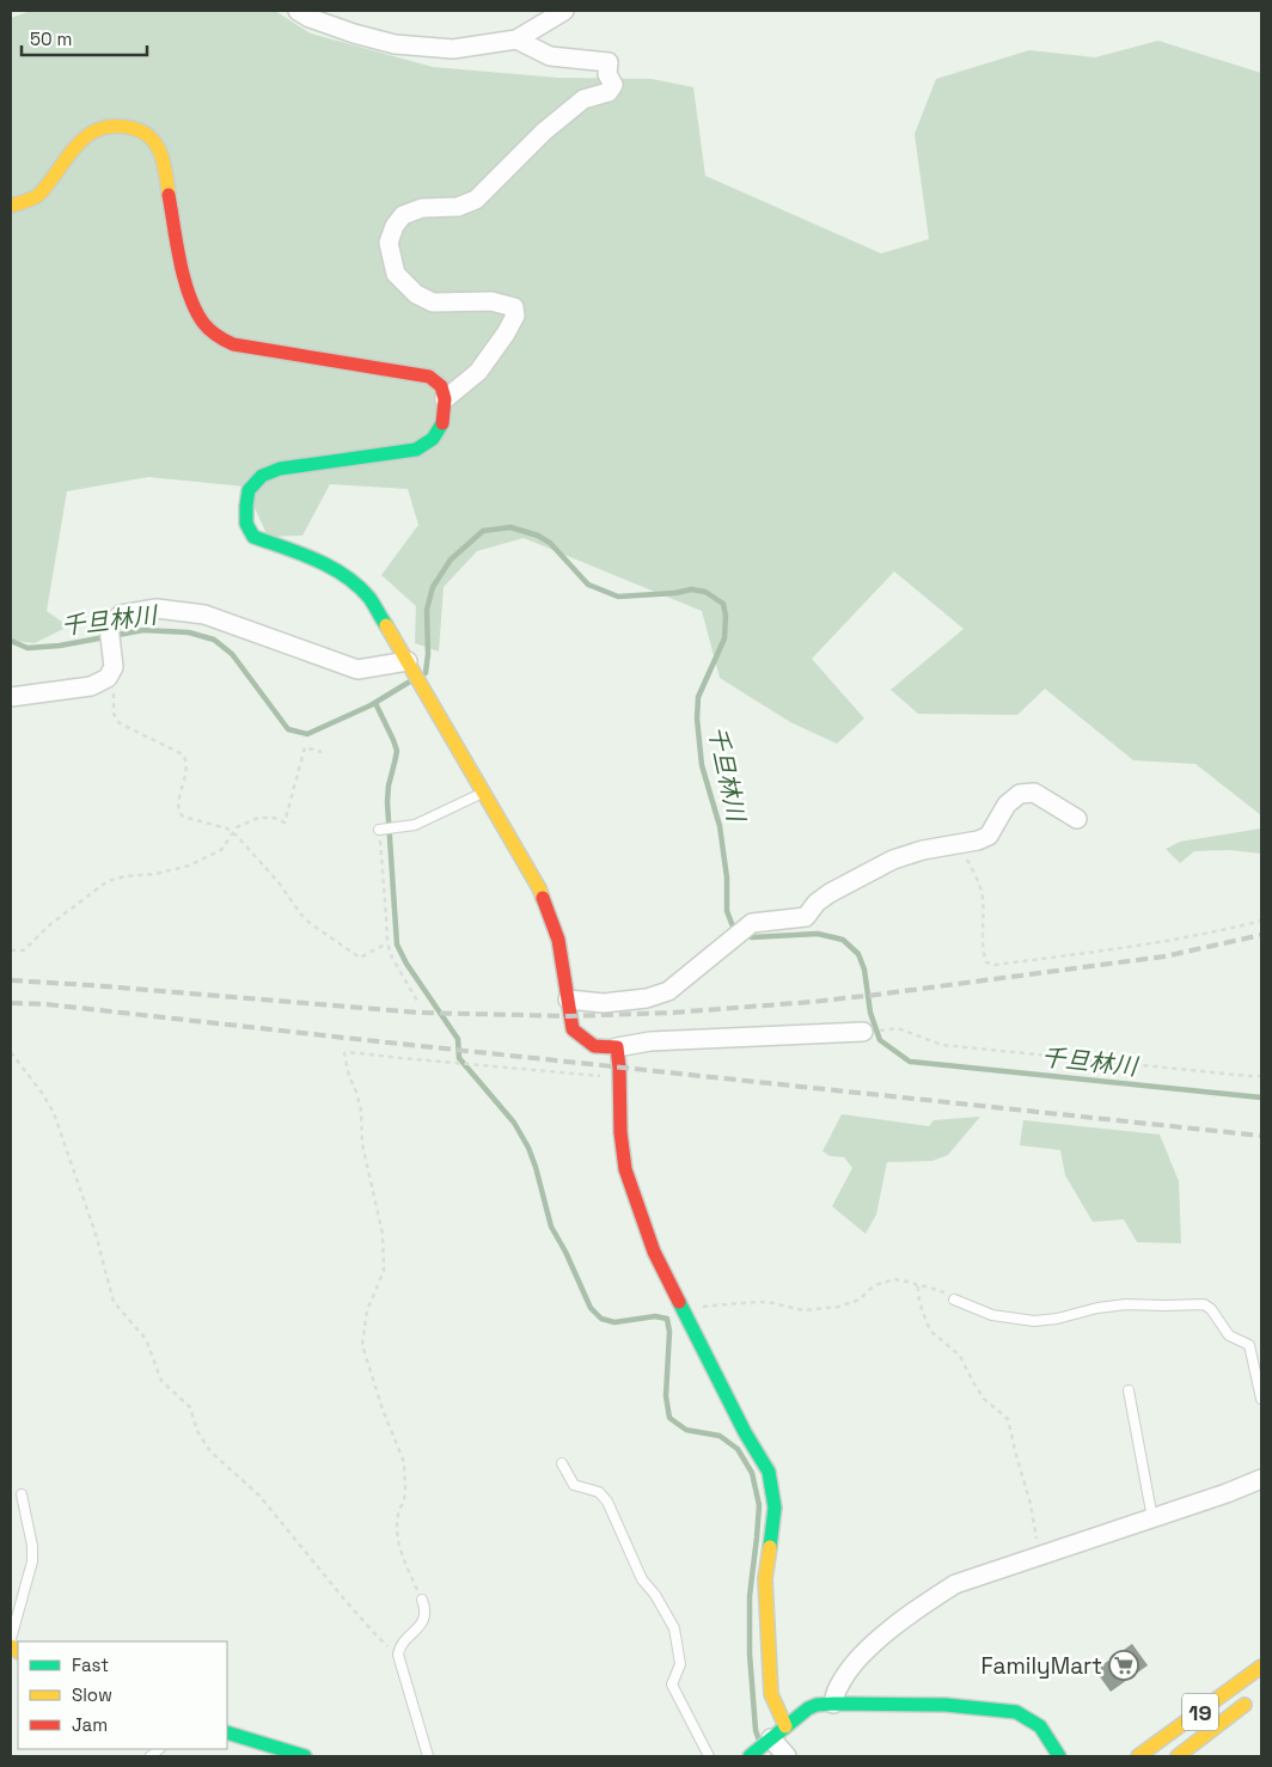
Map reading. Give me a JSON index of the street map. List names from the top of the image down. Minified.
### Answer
{"streets":{"main road":["19"]},"water":["千旦林川"],"places":{"supermarket":["FamilyMart"]},"legend":["Fast","Slow","Jam"],"scale_bar":"50 m"}
